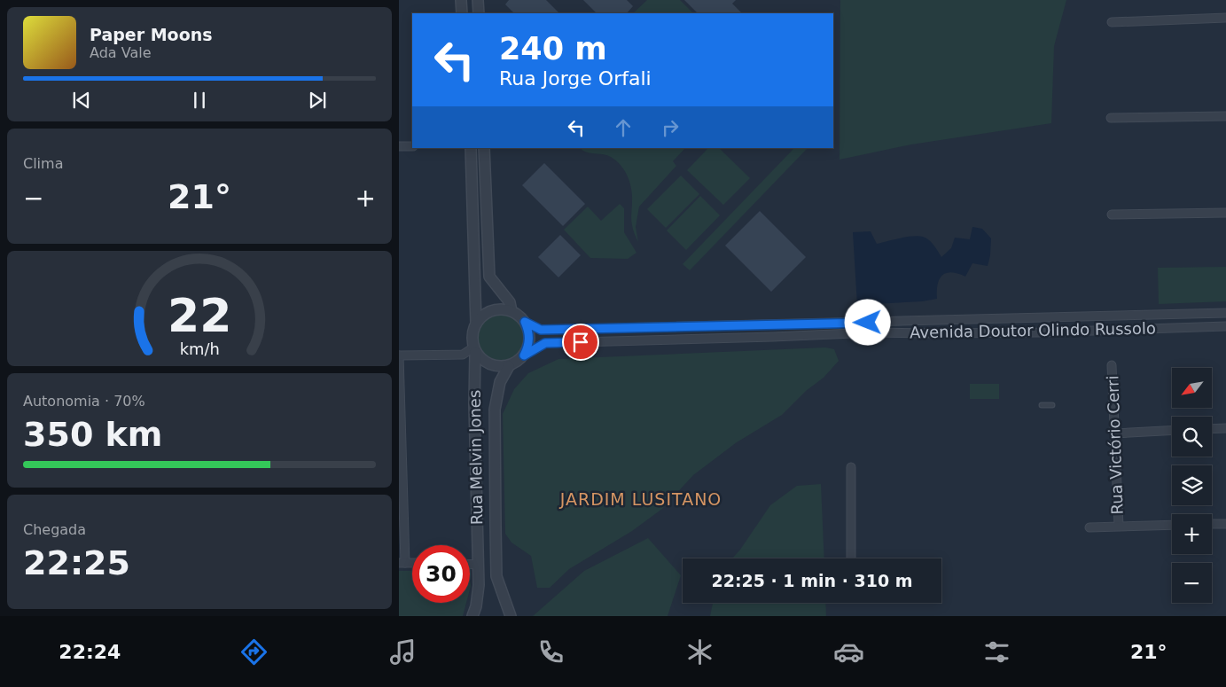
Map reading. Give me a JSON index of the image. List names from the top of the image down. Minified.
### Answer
{"streets":{"street":["Avenida Doutor Olindo Russolo","Rua Victório Cerri","Rua Melvin Jones"]},"crossings":[["Avenida Doutor Olindo Russolo","Rua Melvin Jones"]],"districts":["JARDIM LUSITANO"],"north":"bottom left","page":{"turn":["240 m","Rua Jorge Orfali"],"song":["Paper Moons","Ada Vale"],"tile":["Clima",["Autonomia · 70%","350 km"],["Chegada","22:25"]],"heat":["−","21°","+"],"map_buttons":["+","−"],"limit":"30","trip":"22:25 · 1 min · 310 m","tabs":["22:24","21°"],"gauge":["22","km/h"]}}
